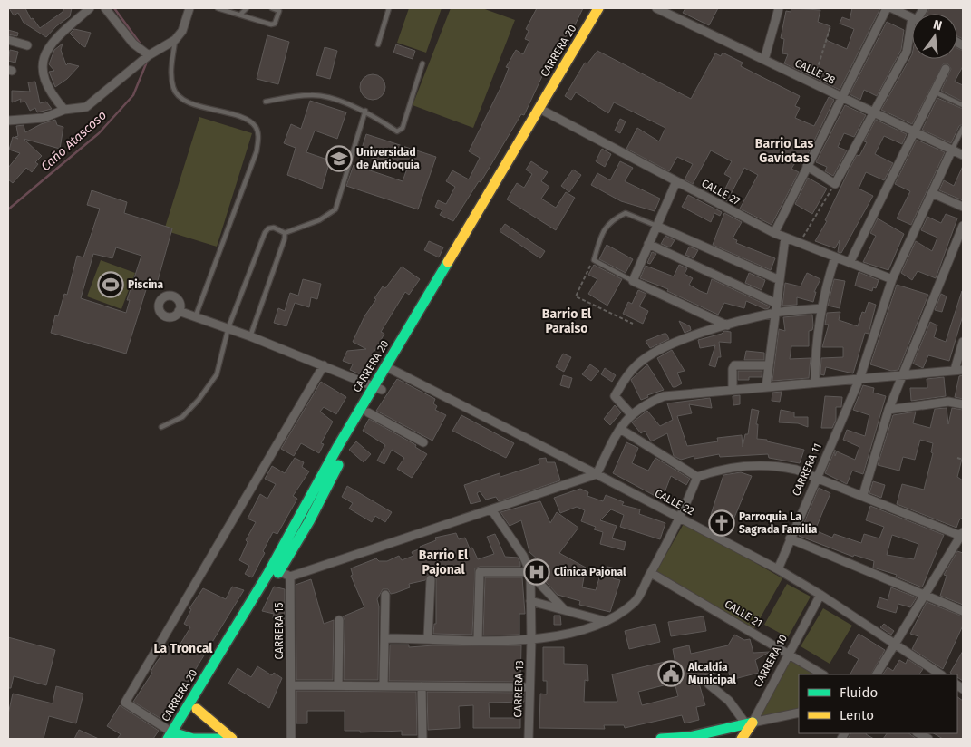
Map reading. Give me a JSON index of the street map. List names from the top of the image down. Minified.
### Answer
{"streets":{"main road":["CARRERA 20","CARRERA 10"],"street":["CALLE 28","CALLE 27","CARRERA 11","CALLE 22","CALLE 21","CARRERA 15","CARRERA 13"]},"crossings":[["CARRERA 20","CALLE 27"],["CARRERA 20","CALLE 22"],["CALLE 28","CARRERA 11"],["CALLE 27","CARRERA 11"],["CARRERA 11","CALLE 22"],["CALLE 22","CARRERA 10"],["CALLE 21","CARRERA 10"]],"districts":["Barrio Las Gaviotas","Barrio El Paraiso","Barrio El Pajonal","La Troncal"],"water":["Caño Atascoso"],"places":{"school or university":["Universidad de Antioquia"],"sports":["Piscina"],"church":["Parroquia La Sagrada Familia"],"hospital":["Clínica Pajonal"],"public building":["Alcaldía Municipal"]},"legend":["Fluido","Lento"],"north":"top"}
